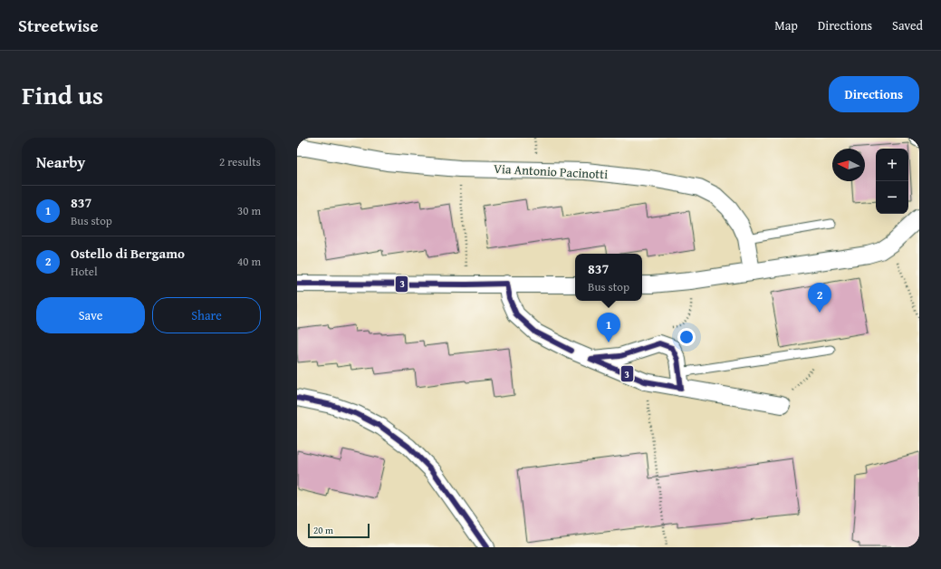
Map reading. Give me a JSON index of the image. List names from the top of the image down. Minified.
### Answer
{"streets":{"street":["Via Antonio Pacinotti"]},"lines":["transit line 3"],"scale_bar":"20 m","north":"left","page":{"header":"Streetwise","nav":["Map","Directions","Saved"],"title":"Find us","buttons":["Directions",["Save","Share"]],"heading":["Nearby","2 results"],"map_buttons":["+","−"],"list":[{"mark":"1","name":"837","note":"Bus stop","value":"30 m"},{"mark":"2","name":"Ostello di Bergamo","note":"Hotel","value":"40 m"}],"popup":["837","Bus stop"],"pins":["2","1"],"scale":"20 m"}}
